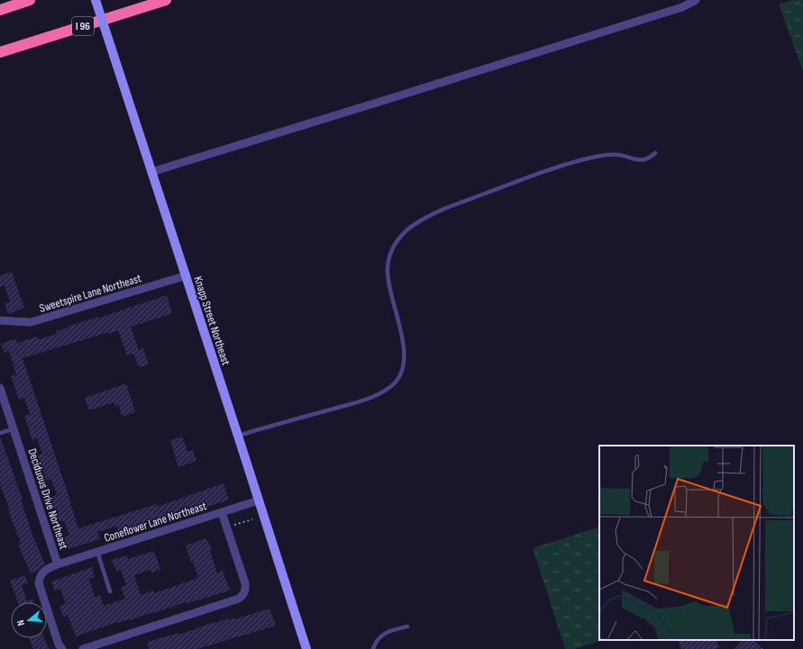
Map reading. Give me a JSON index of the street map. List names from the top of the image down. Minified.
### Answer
{"streets":{"highway":["I 96"],"main road":["Knapp Street Northeast"],"street":["Sweetspire Lane Northeast","Deciduous Drive Northeast","Coneflower Lane Northeast"]},"crossings":[["Sweetspire Lane Northeast","Knapp Street Northeast"],["Knapp Street Northeast","Coneflower Lane Northeast"],["Deciduous Drive Northeast","Coneflower Lane Northeast"]],"north":"left"}
